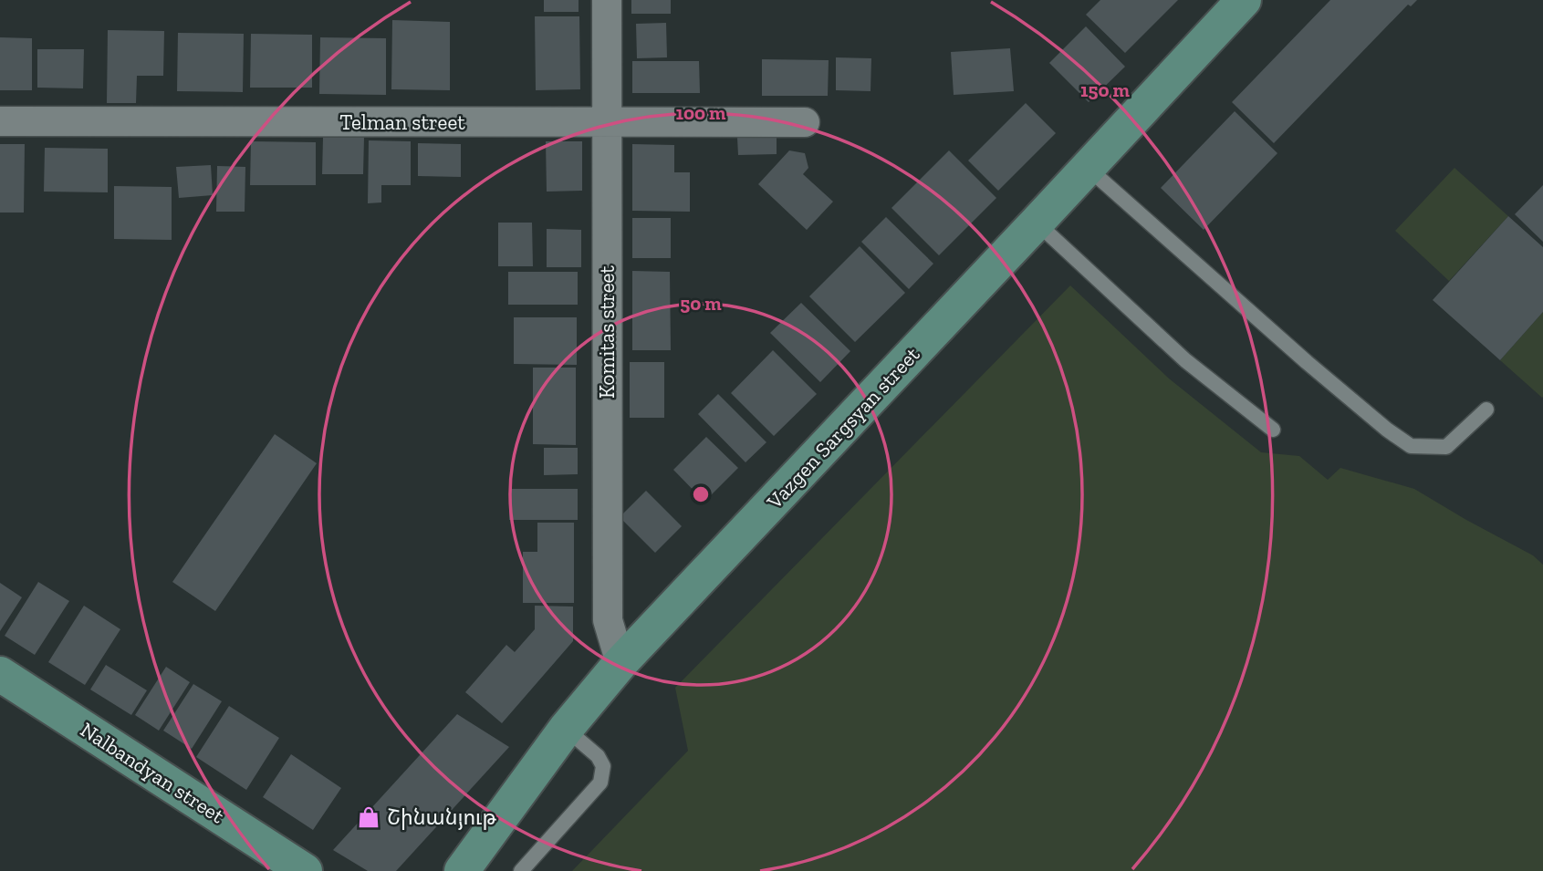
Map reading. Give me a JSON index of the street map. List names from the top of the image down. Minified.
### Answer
{"streets":{"street":["Telman street","Komitas street","Vazgen Sargsyan street","Nalbandyan street"]},"crossings":[["Telman street","Komitas street"],["Komitas street","Vazgen Sargsyan street"]],"places":{"shop":["Շինանյութ"]},"rings":["150 m","100 m","50 m"]}
